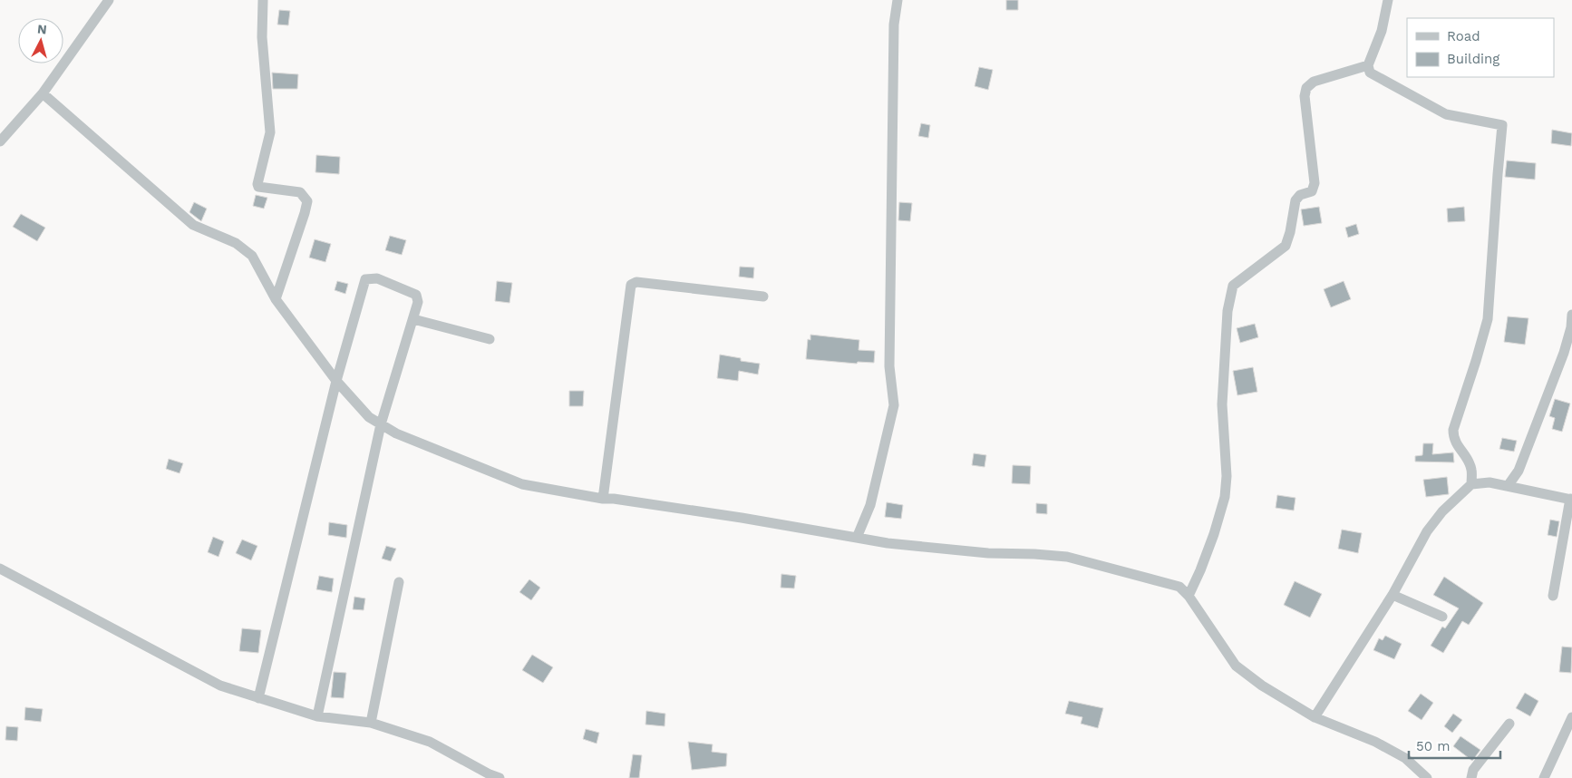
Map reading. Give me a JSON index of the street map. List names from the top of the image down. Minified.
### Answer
{"legend":["Road","Building"],"scale_bar":"50 m","north":"top"}
